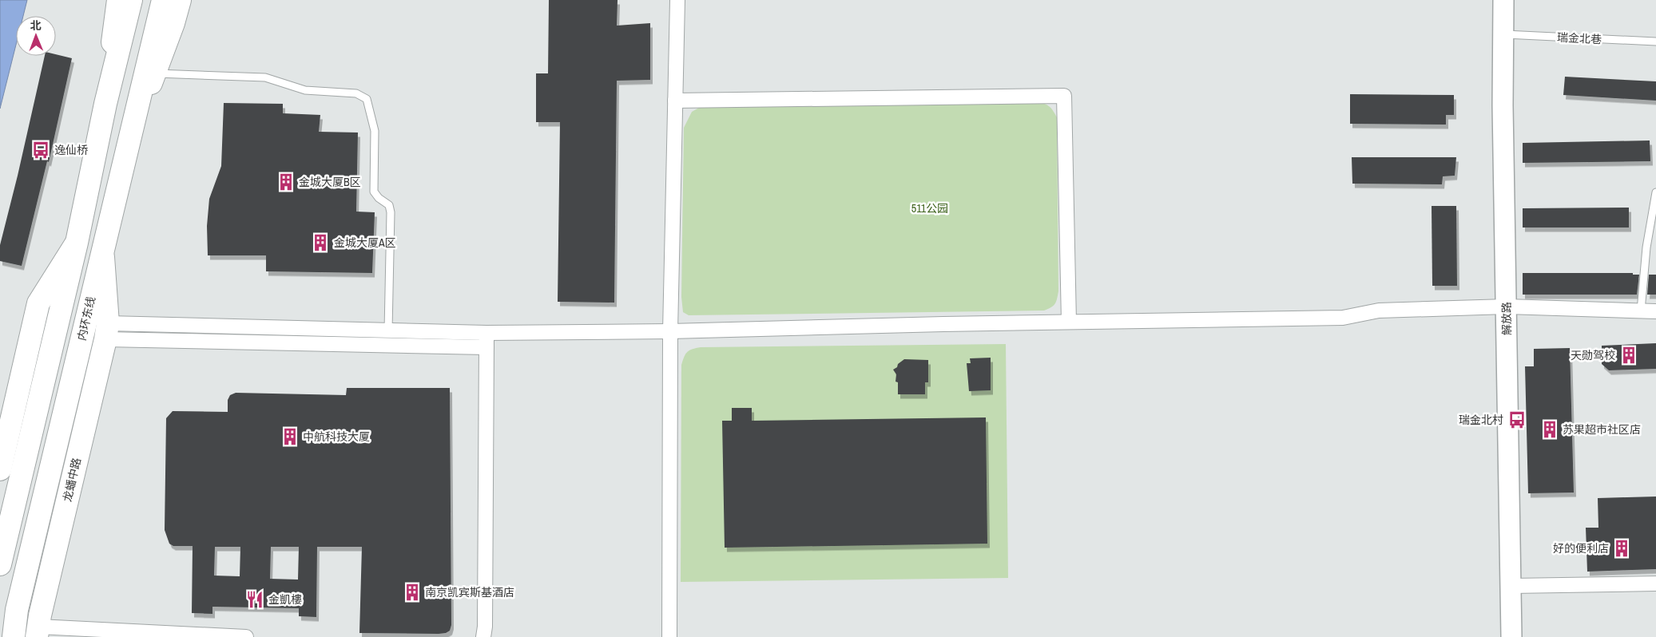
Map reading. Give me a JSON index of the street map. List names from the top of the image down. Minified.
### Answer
{"streets":{"main road":["内环东线","龙蟠中路"],"street":["解放路"],"lane":["瑞金北巷"]},"crossings":[["瑞金北巷","解放路"],["内环东线","龙蟠中路"]],"parks":["511公园"],"places":{"bus stop":["逸仙桥","瑞金北村"],"building":["金城大厦B区","金城大厦A区","天勋驾校","苏果超市社区店","中航科技大厦","好的便利店","南京凯宾斯基酒店"],"restaurant":["金凱樓"]},"north":"top"}
